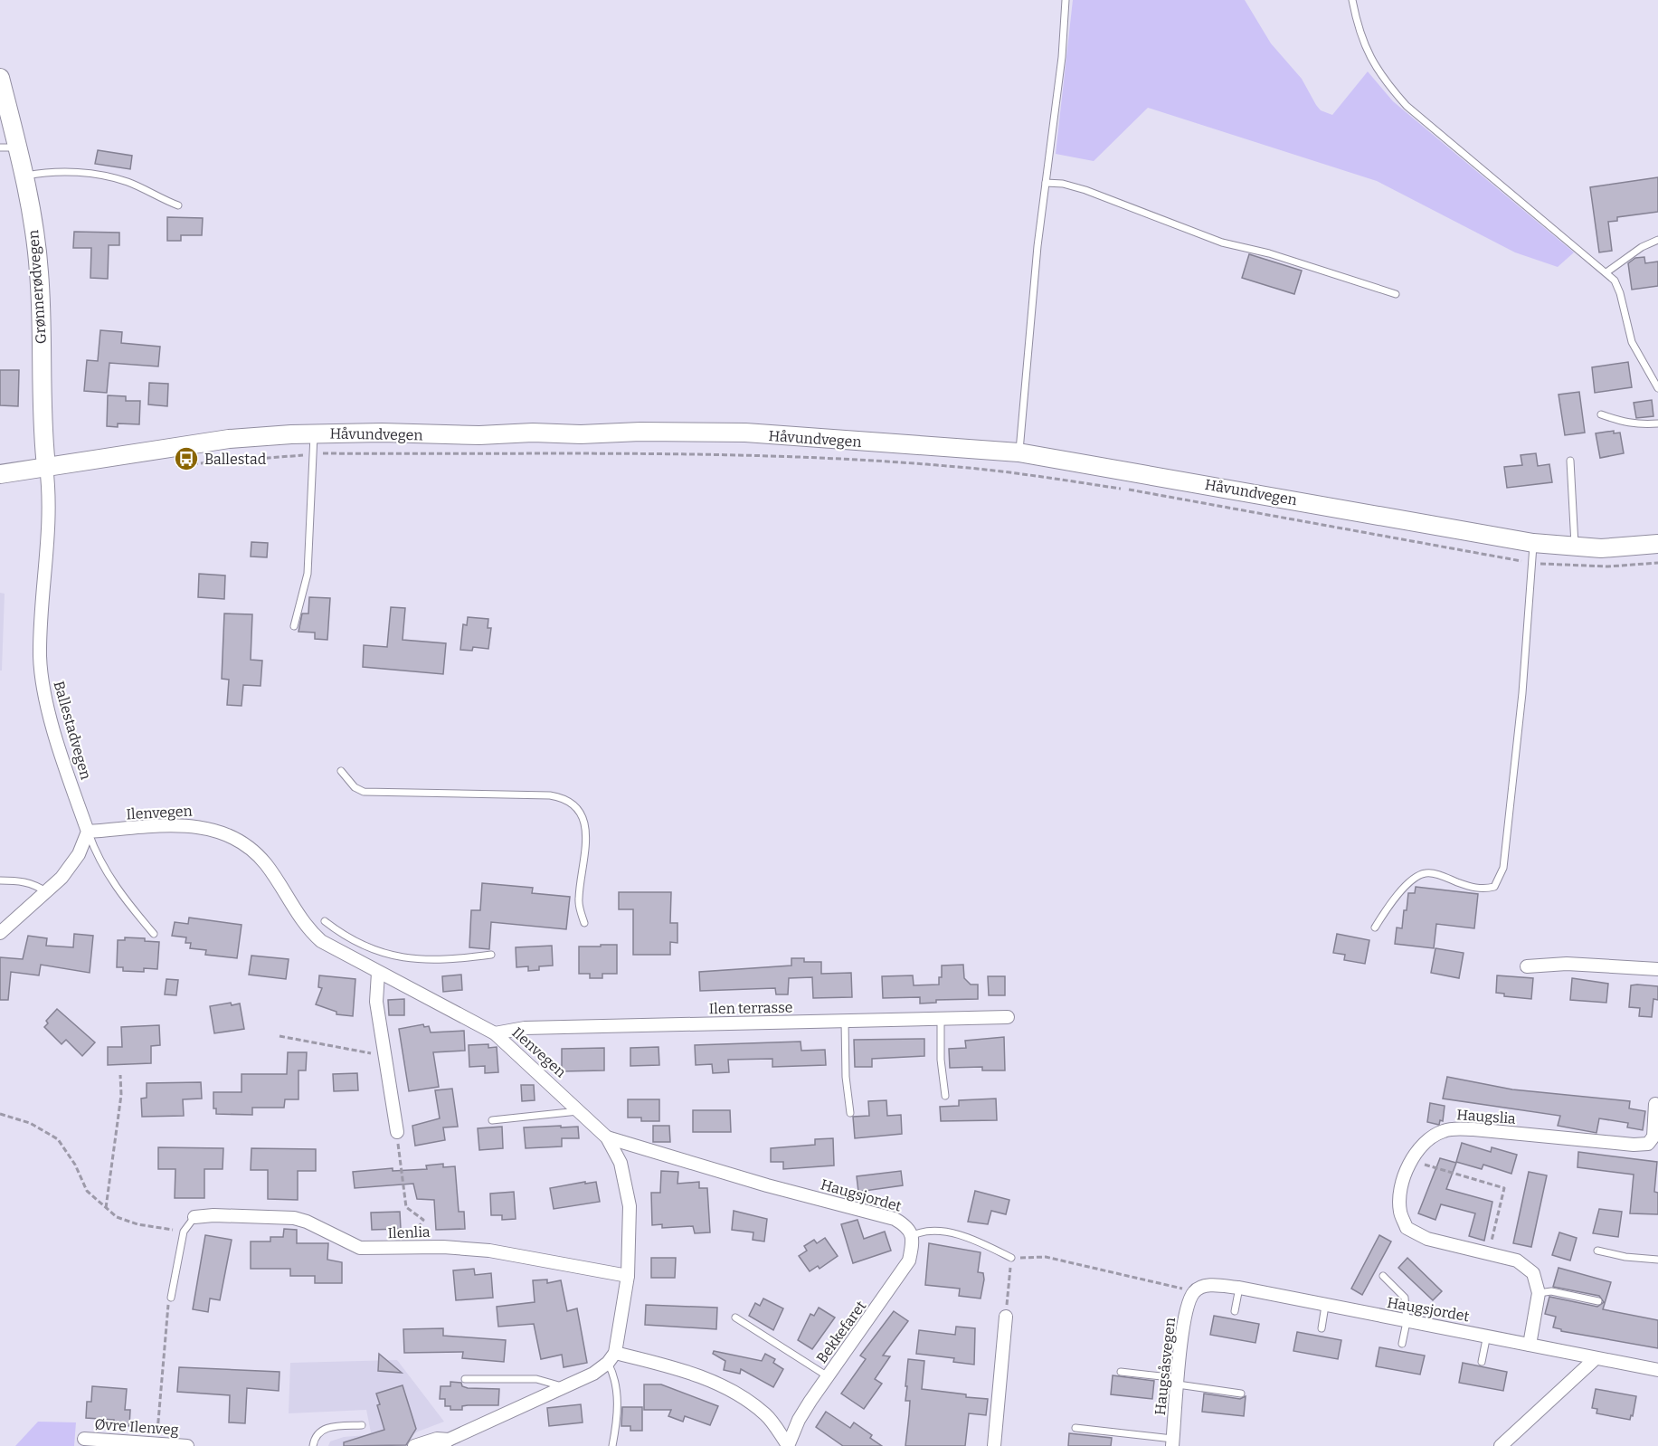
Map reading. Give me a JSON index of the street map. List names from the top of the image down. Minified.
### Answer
{"streets":{"main road":["Grønnerødvegen","Håvundvegen"],"street":["Ballestadvegen","Ilenvegen","Ilen terrasse","Haugslia","Haugsjordet","Ilenlia","Bekkefaret","Haugsåsvegen","Øvre Ilenveg"]},"crossings":[["Grønnerødvegen","Håvundvegen"],["Grønnerødvegen","Ballestadvegen"],["Håvundvegen","Ballestadvegen"],["Ballestadvegen","Ilenvegen"],["Ilenvegen","Ilen terrasse"],["Ilenvegen","Haugsjordet"],["Ilenvegen","Ilenlia"],["Ilenvegen","Bekkefaret"],["Haugsjordet","Bekkefaret"],["Haugsjordet","Haugsåsvegen"]],"places":{"bus stop":["Ballestad"]}}
